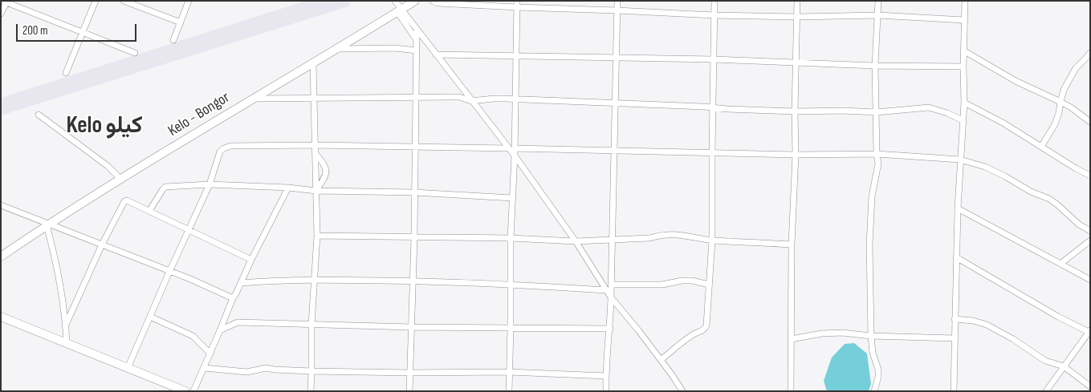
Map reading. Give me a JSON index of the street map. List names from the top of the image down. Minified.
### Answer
{"streets":{"highway":["Kelo - Bongor"]},"districts":["Kelo كيلو"],"scale_bar":"200 m"}
